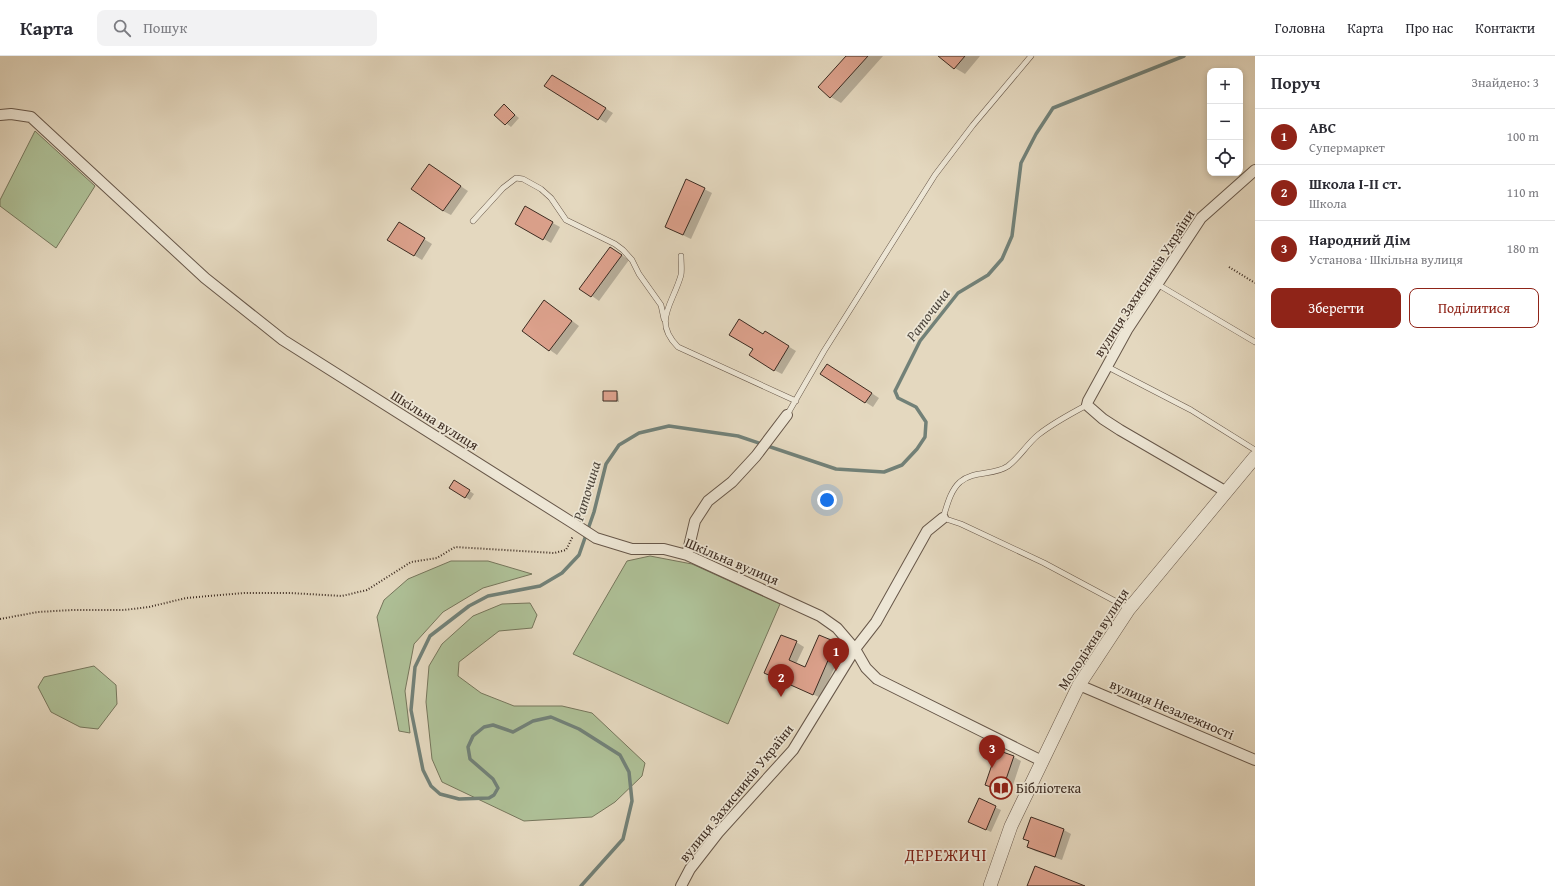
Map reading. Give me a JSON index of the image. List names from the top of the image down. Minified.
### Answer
{"streets":{"street":["вулиця Захисників України","Шкільна вулиця","Молодіжна вулиця","вулиця Незалежності"]},"crossings":[["вулиця Захисників України","Шкільна вулиця"],["Шкільна вулиця","Молодіжна вулиця"],["Молодіжна вулиця","вулиця Незалежності"]],"districts":["ДЕРЕЖИЧІ"],"water":["Раточина"],"places":{"library":["Бібліотека"]},"page":{"header":"Карта","search":"Пошук","nav":["Головна","Карта","Про нас","Контакти"],"heading":["Поруч","Знайдено: 3"],"map_buttons":["+","−"],"list":[{"mark":"1","name":"ABC","note":"Супермаркет","value":"100 m"},{"mark":"2","name":"Школа І-ІІ ст.","note":"Школа","value":"110 m"},{"mark":"3","name":"Народний Дім","note":"Установа · Шкільна вулиця","value":"180 m"}],"buttons":["Зберегти","Поділитися"],"pins":["1","2","3"]}}
